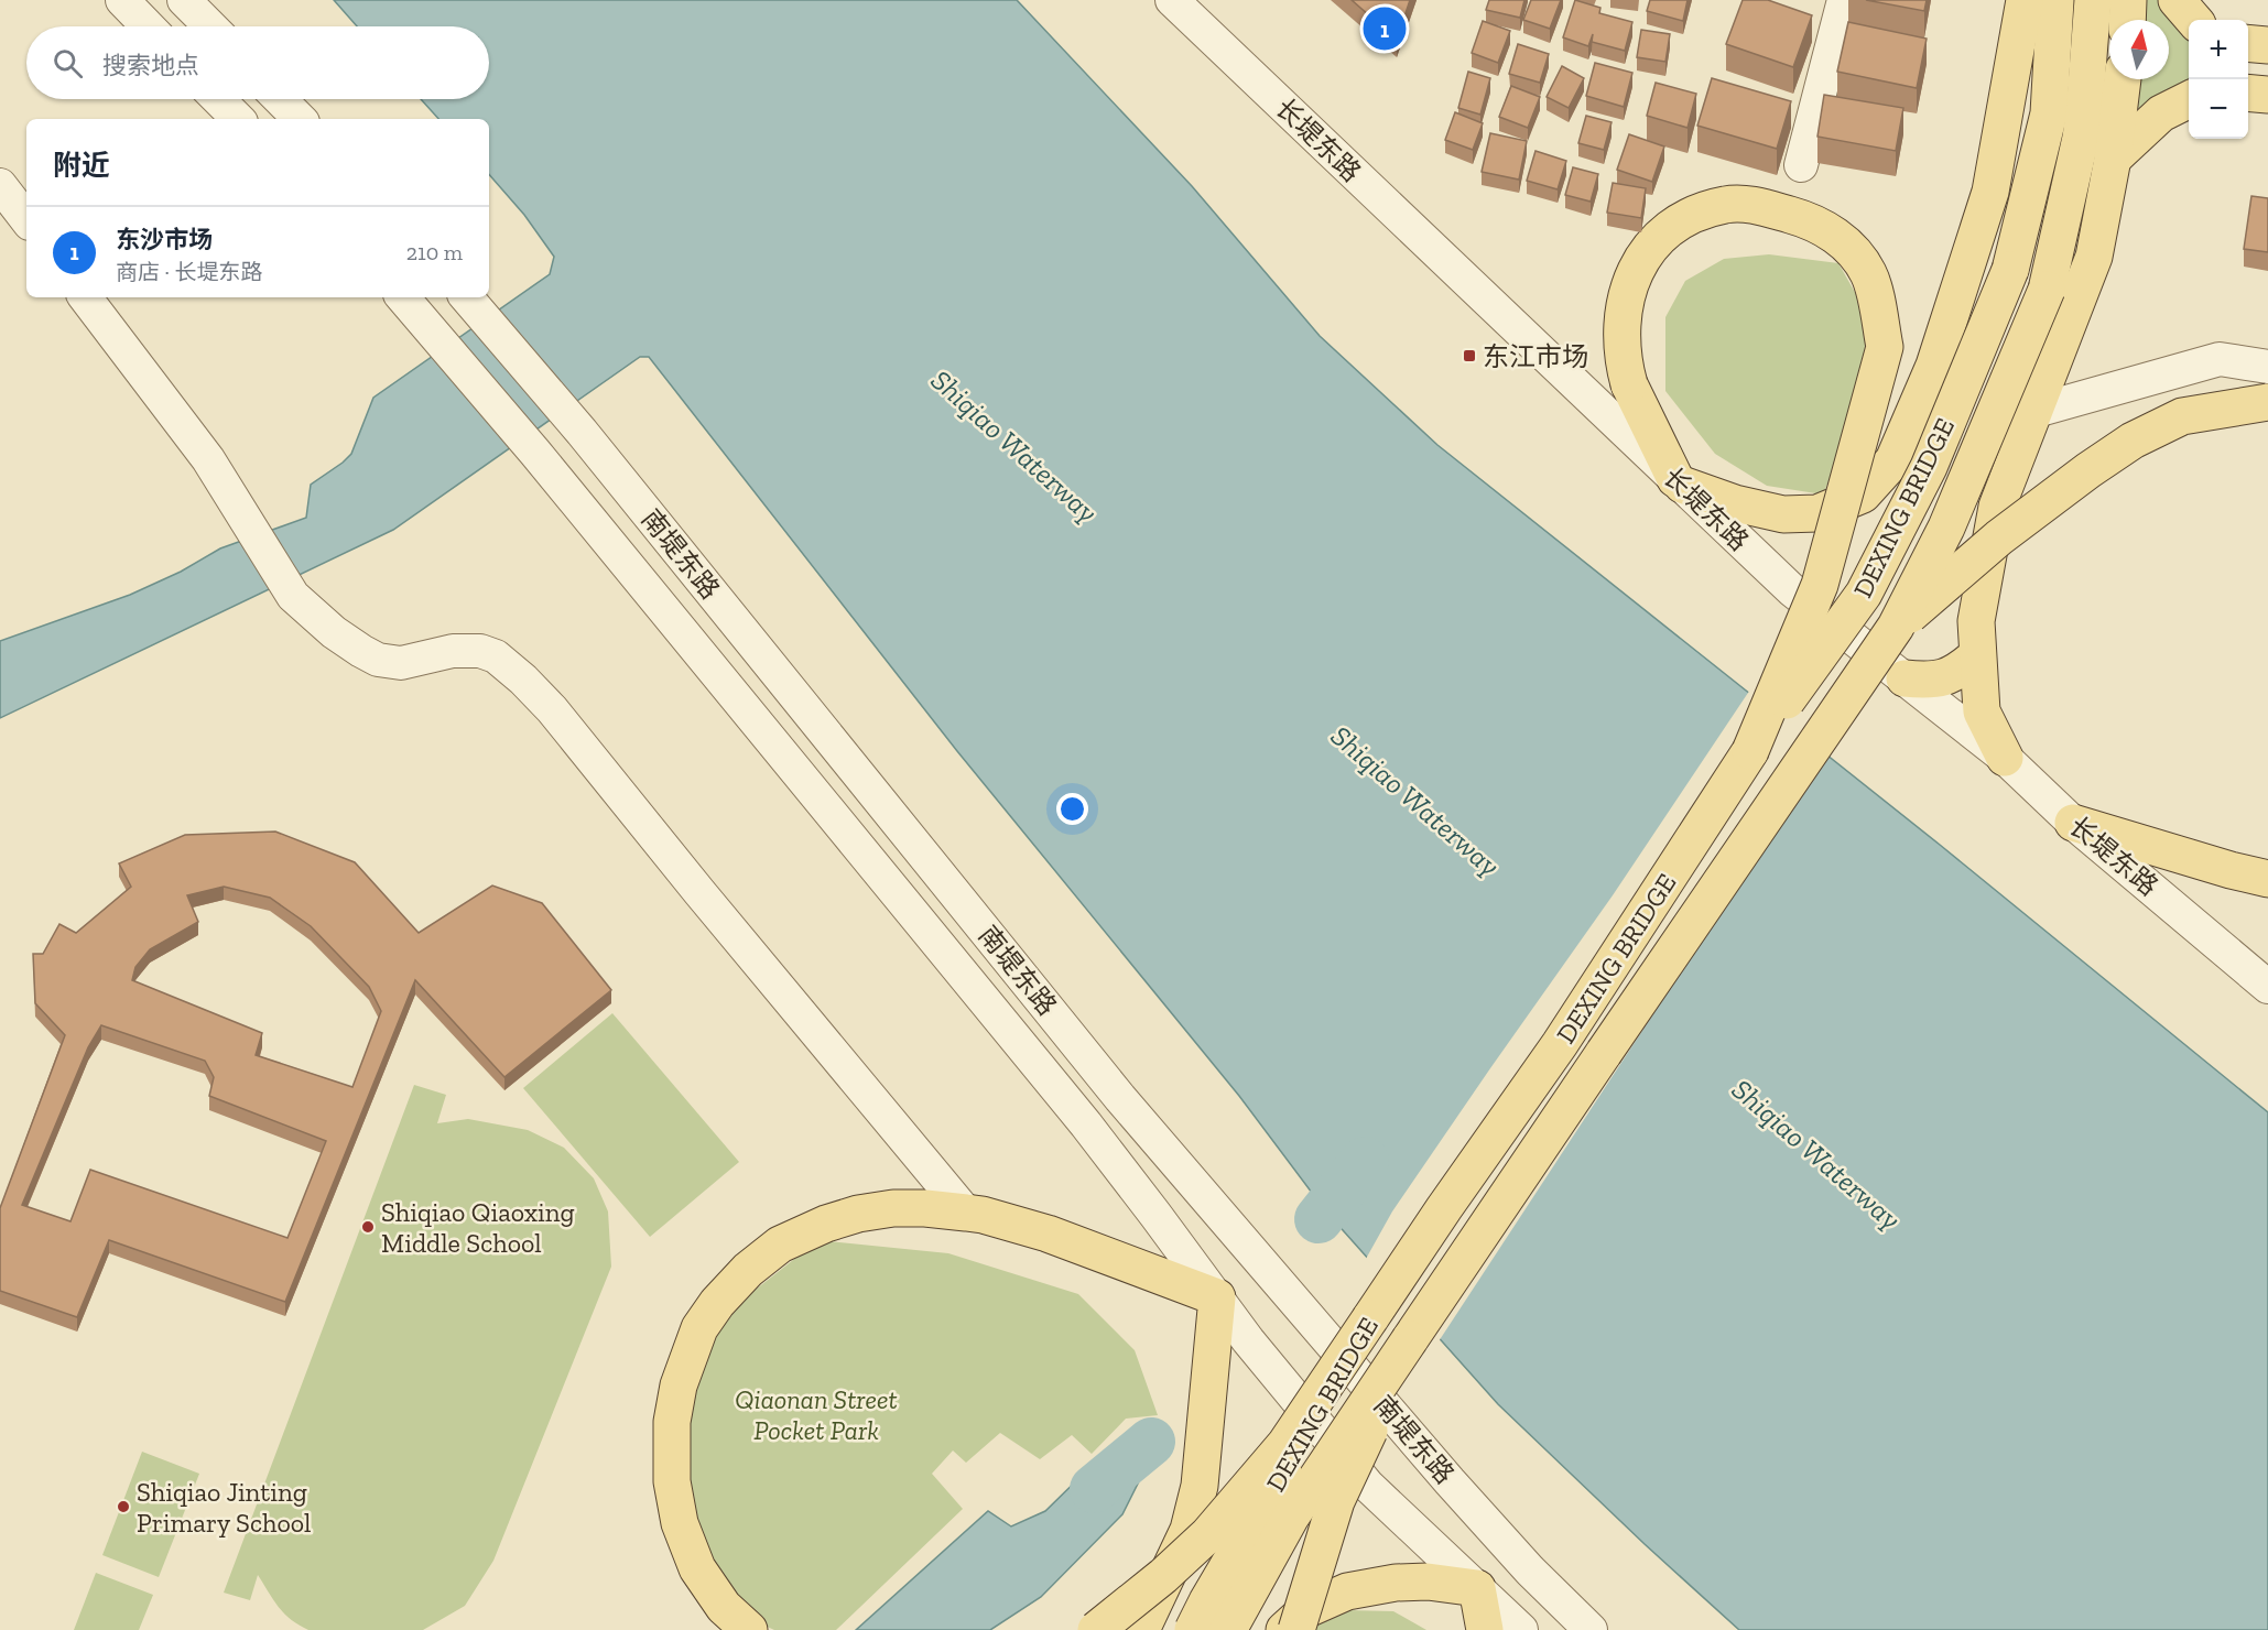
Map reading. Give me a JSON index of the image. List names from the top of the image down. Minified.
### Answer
{"streets":{"main road":["DEXING BRIDGE"],"street":["长堤东路","南堤东路"]},"water":["Shiqiao Waterway"],"parks":["Qiaonan Street Pocket Park"],"places":{"transit":["东江市场"],"other":["Shiqiao Qiaoxing Middle School","Shiqiao Jinting Primary School"]},"north":"top","page":{"pins":"1","map_buttons":["+","−"],"search":"搜索地点","heading":"附近","list":[{"mark":"1","name":"东沙市场","note":"商店 · 长堤东路","value":"210 m"}]}}
